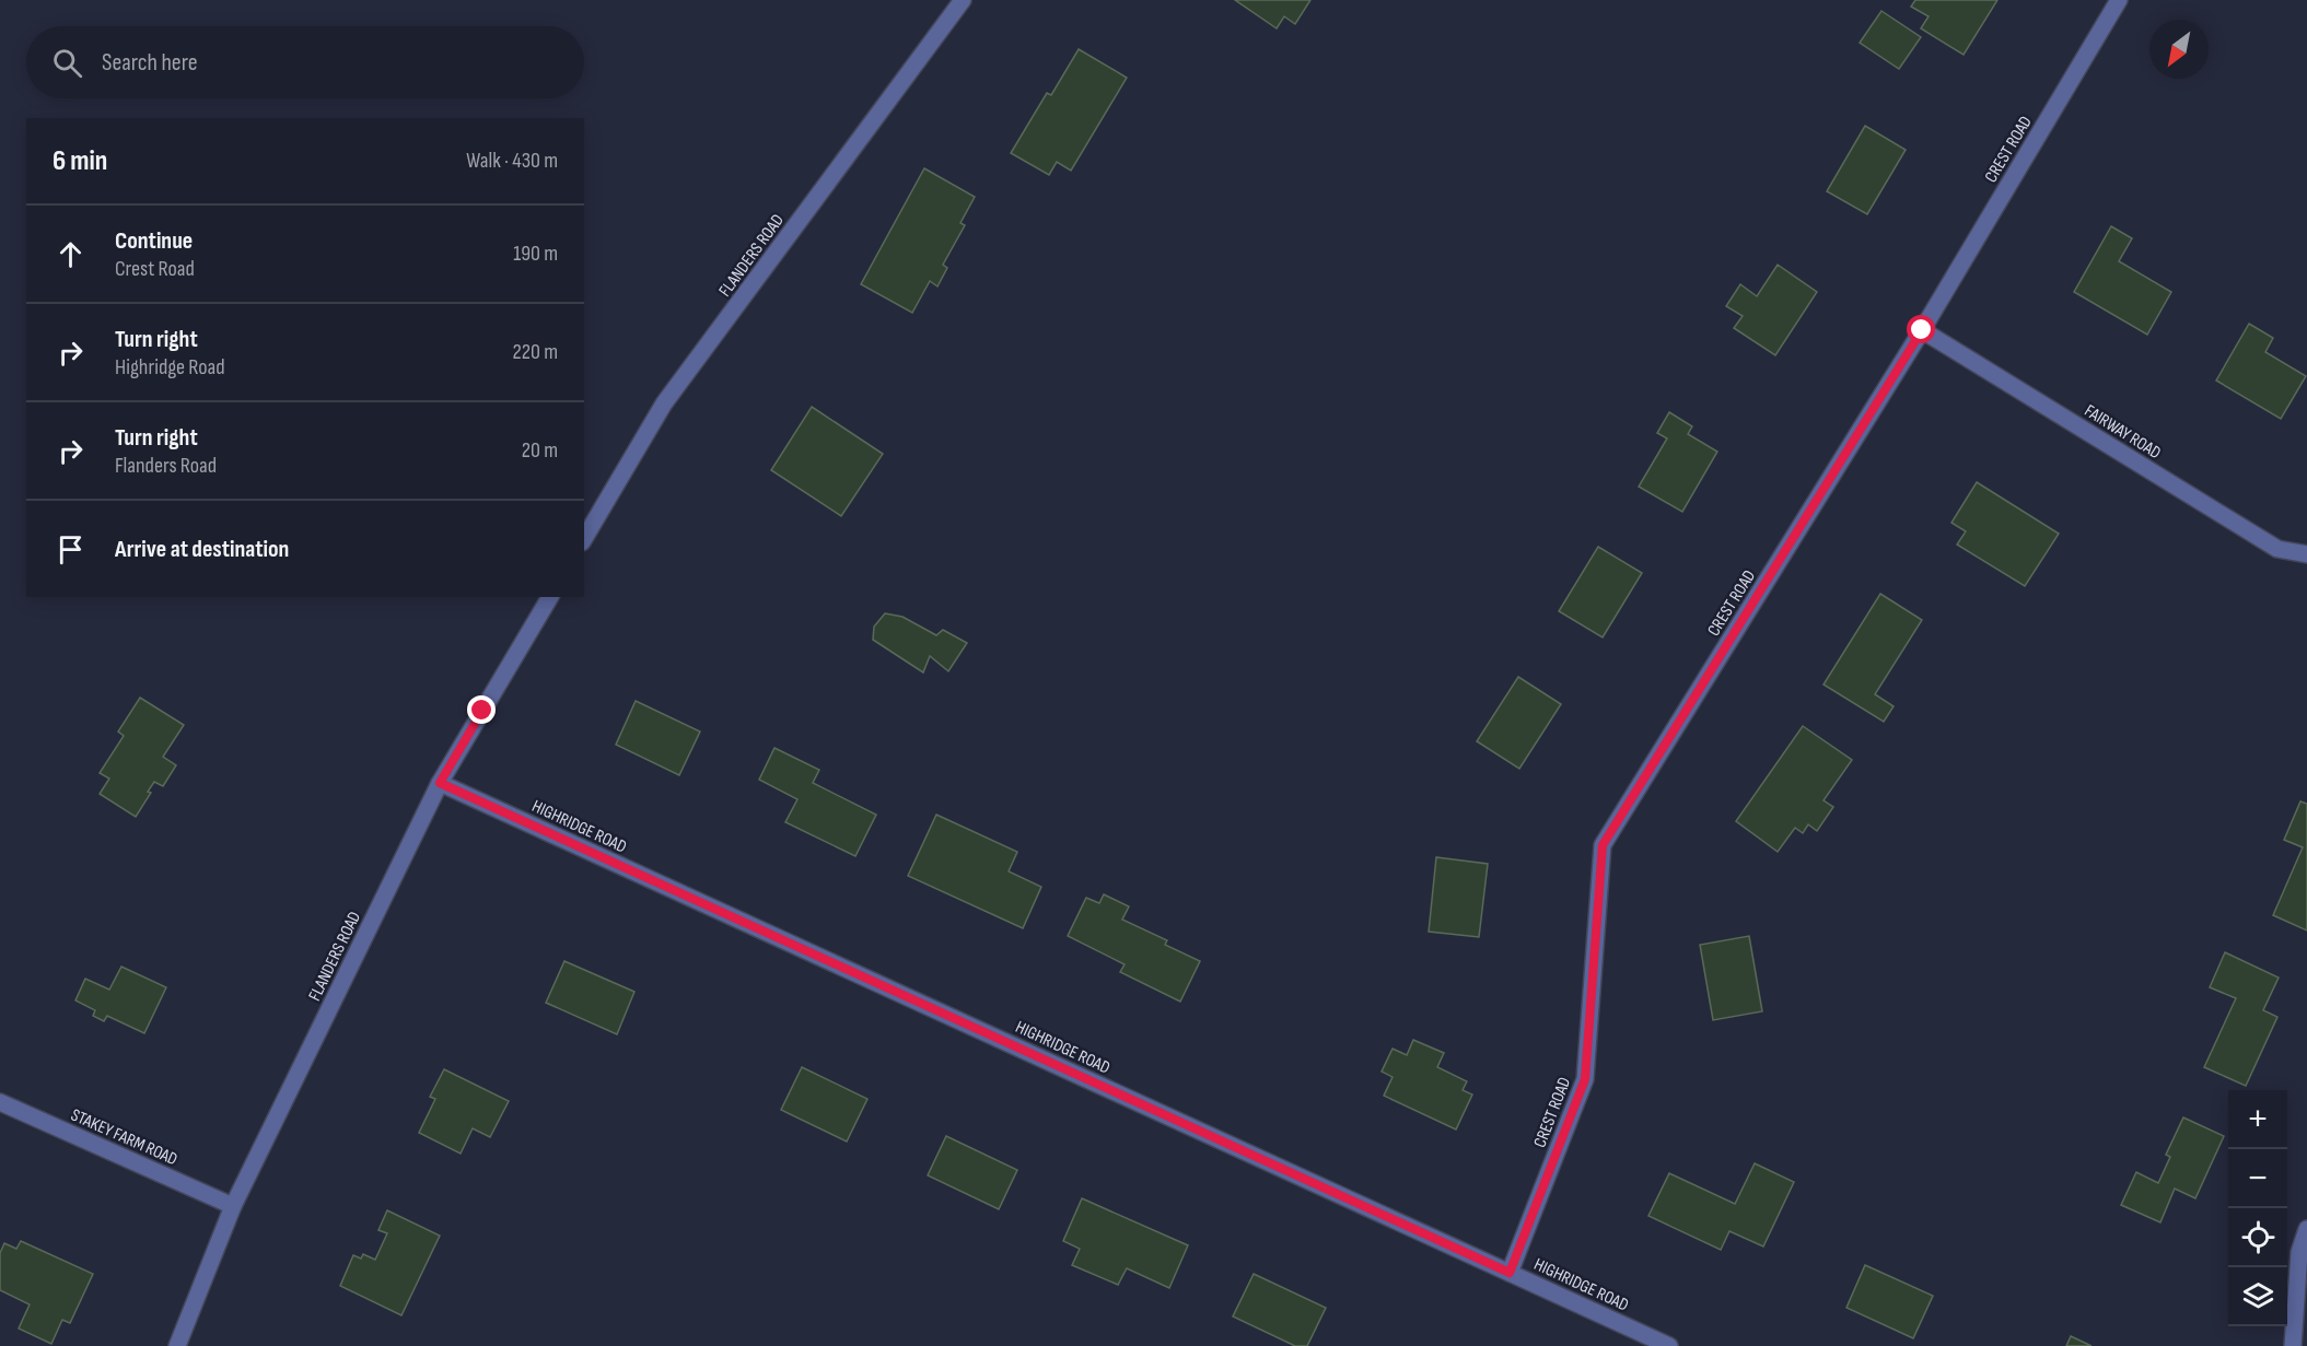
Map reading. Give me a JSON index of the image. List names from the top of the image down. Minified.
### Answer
{"streets":{"street":["CREST ROAD","FLANDERS ROAD","FAIRWAY ROAD","HIGHRIDGE ROAD","STAKEY FARM ROAD"]},"crossings":[["CREST ROAD","FAIRWAY ROAD"],["CREST ROAD","HIGHRIDGE ROAD"],["FLANDERS ROAD","HIGHRIDGE ROAD"],["FLANDERS ROAD","STAKEY FARM ROAD"]],"north":"bottom left","page":{"search":"Search here","heading":["6 min","Walk · 430 m"],"list":[["Continue","Crest Road","190 m"],["Turn right","Highridge Road","220 m"],["Turn right","Flanders Road","20 m"],"Arrive at destination"],"map_buttons":["+","−"]}}
